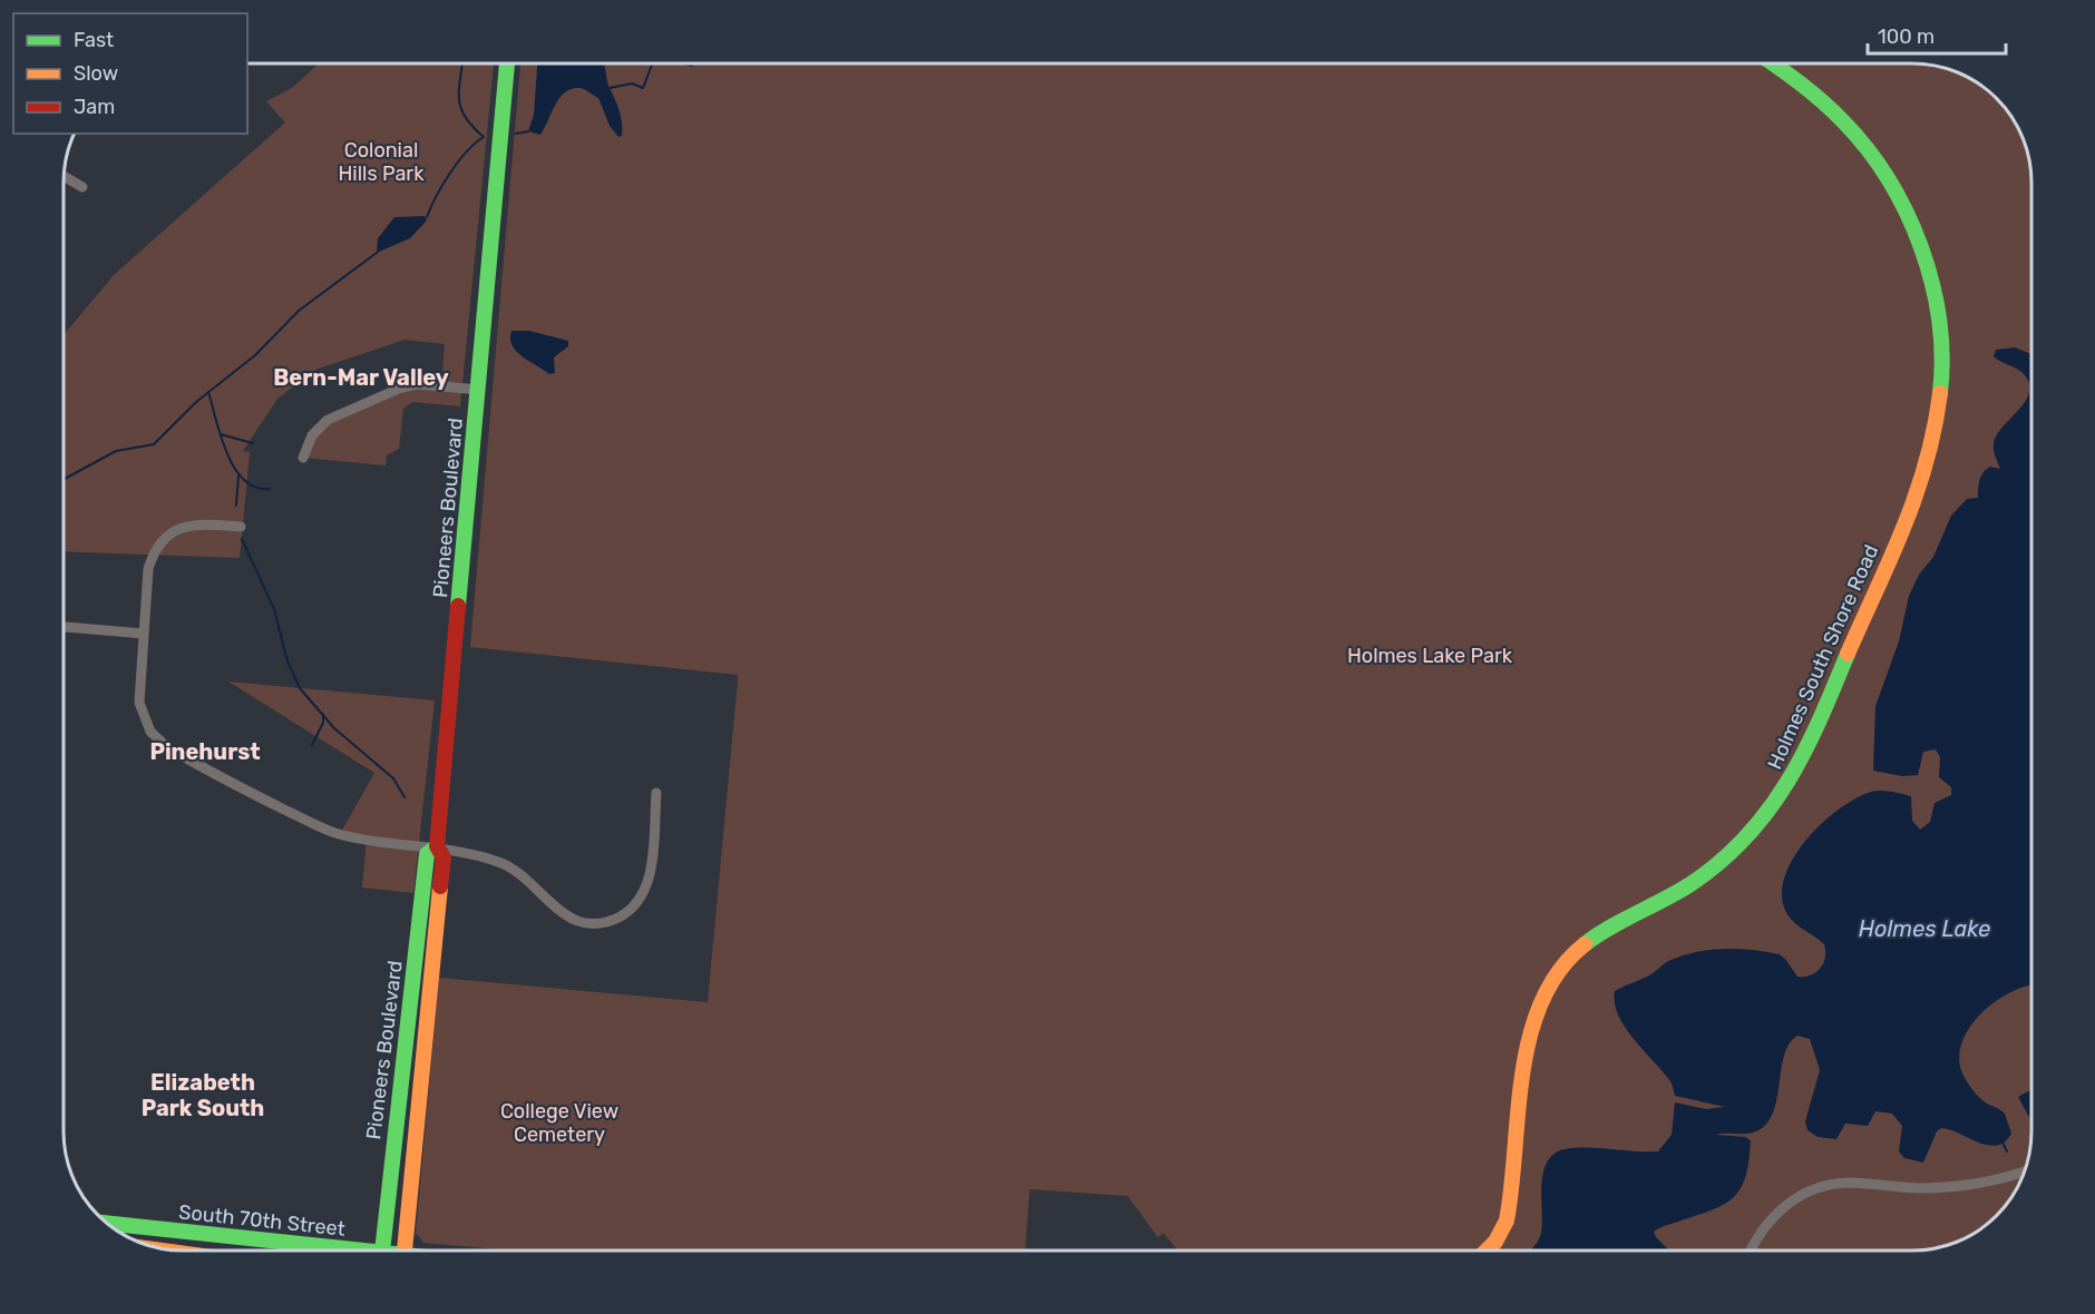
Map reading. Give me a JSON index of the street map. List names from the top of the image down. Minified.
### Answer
{"streets":{"main road":["Pioneers Boulevard","Holmes South Shore Road","South 70th Street"]},"districts":["Bern-Mar Valley","Pinehurst","Elizabeth Park South"],"water":["Holmes Lake"],"parks":["Colonial Hills Park","Holmes Lake Park","College View Cemetery"],"legend":["Fast","Slow","Jam"],"scale_bar":"100 m"}
